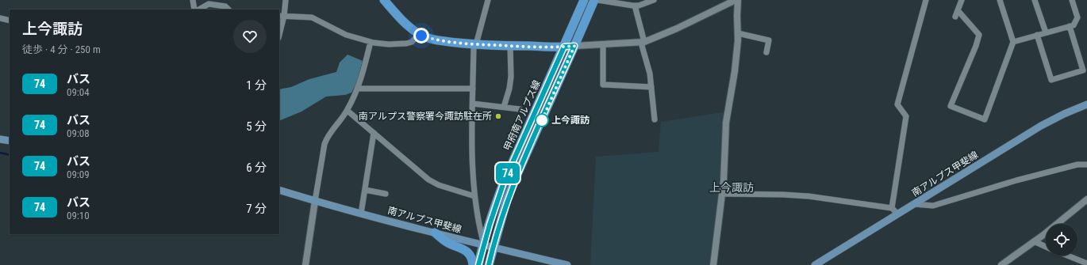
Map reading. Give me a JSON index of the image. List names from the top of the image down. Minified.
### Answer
{"streets":{"main road":["甲府南アルプス線","南アルプス甲斐線"]},"crossings":[["甲府南アルプス線","南アルプス甲斐線"]],"districts":["上今諏訪"],"places":["南アルプス警察署今諏訪駐在所","上今諏訪"],"lines":["bus line 74"],"page":{"on_map":"74","heading":["上今諏訪","徒歩 · 4 分 · 250 m"],"list":[{"mark":"74","name":"バス","note":"09:04","value":"1 分"},{"mark":"74","name":"バス","note":"09:08","value":"5 分"},{"mark":"74","name":"バス","note":"09:09","value":"6 分"},{"mark":"74","name":"バス","note":"09:10","value":"7 分"}]}}
